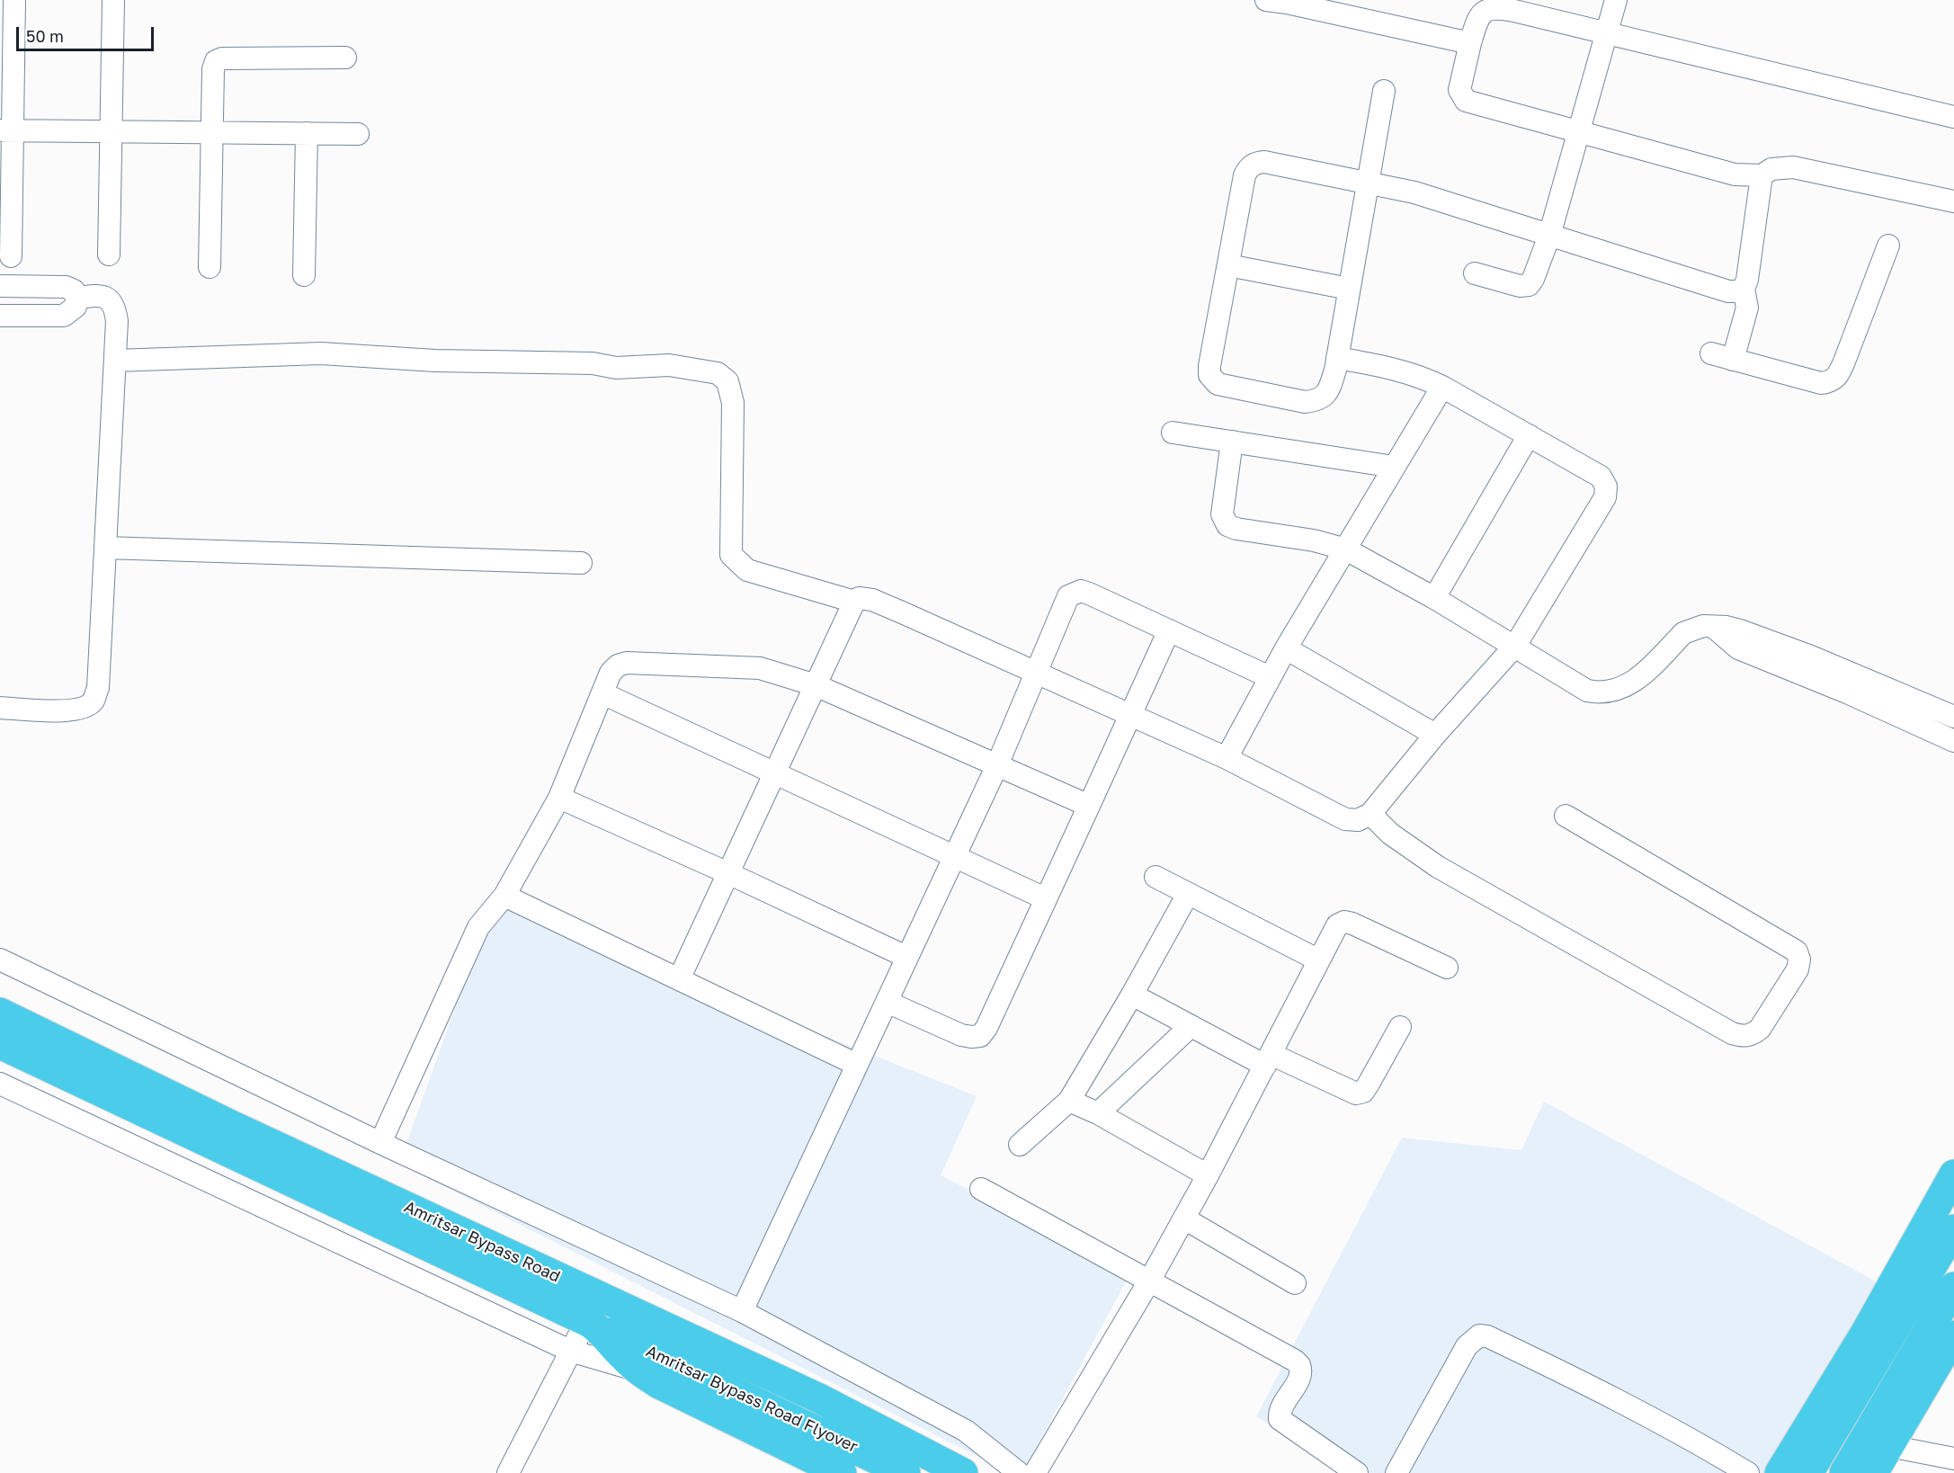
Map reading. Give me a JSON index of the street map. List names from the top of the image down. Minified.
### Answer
{"streets":{"highway":["Amritsar Bypass Road","Amritsar Bypass Road Flyover"]},"crossings":[["Amritsar Bypass Road","Amritsar Bypass Road Flyover"]],"scale_bar":"50 m"}
